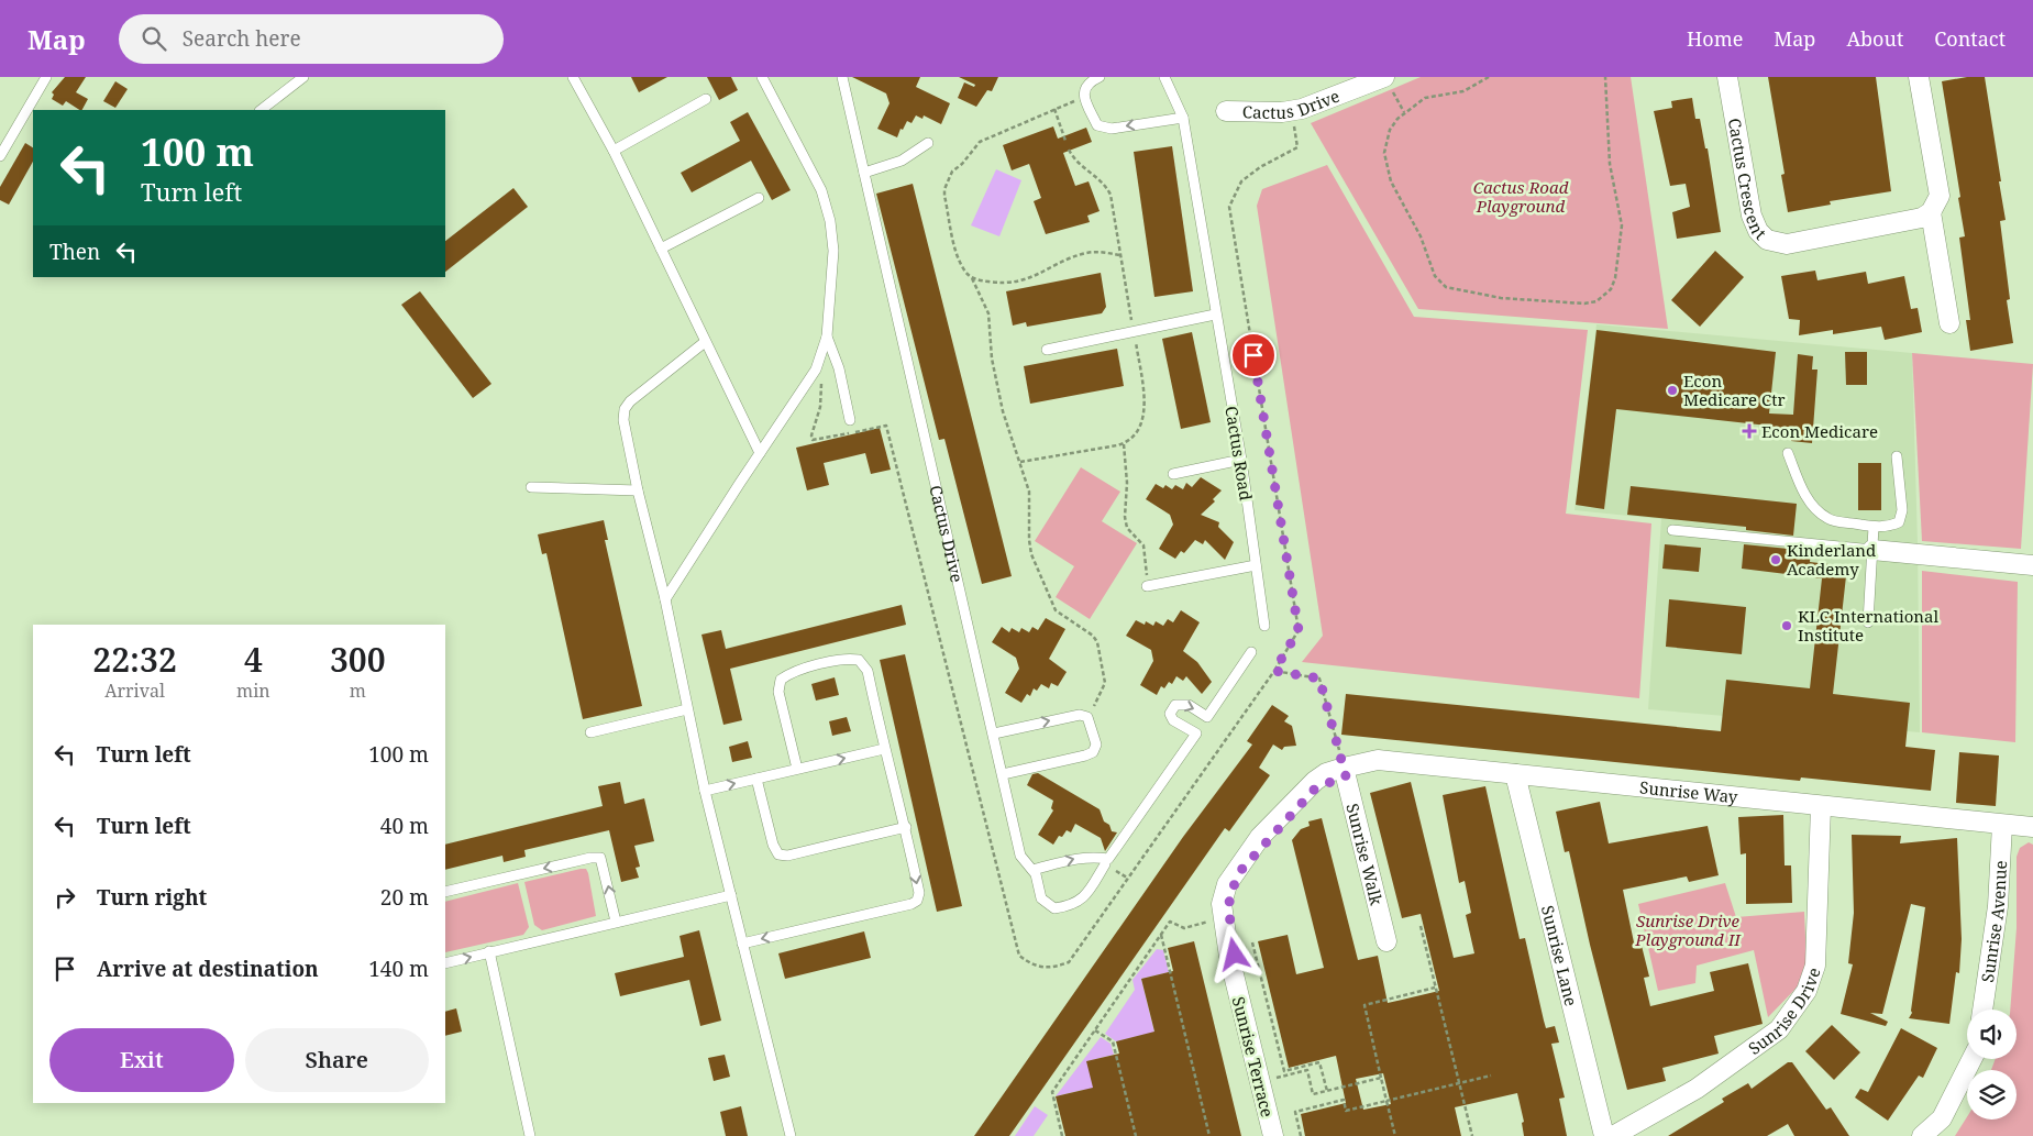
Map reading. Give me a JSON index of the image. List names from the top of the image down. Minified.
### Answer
{"streets":{"street":["Cactus Drive","Cactus Crescent","Sunrise Way","Sunrise Walk","Sunrise Avenue","Sunrise Lane","Sunrise Drive","Sunrise Terrace"],"lane":["Cactus Road"]},"crossings":[["Sunrise Way","Sunrise Walk"],["Sunrise Way","Sunrise Avenue"],["Sunrise Way","Sunrise Lane"],["Sunrise Way","Sunrise Drive"],["Sunrise Way","Sunrise Terrace"],["Sunrise Walk","Sunrise Terrace"]],"parks":["Cactus Road Playground","Sunrise Drive Playground II"],"places":{"other":["Econ Medicare Ctr","Kinderland Academy","KLC International Institute"],"health":["Econ Medicare"]},"page":{"header":"Map","search":"Search here","nav":["Home","Map","About","Contact"],"turn":["100 m","Turn left"],"then":"Then","eta":["22:32","Arrival","4","min","300","m"],"list":[{"name":"Turn left","value":"100 m"},{"name":"Turn left","value":"40 m"},{"name":"Turn right","value":"20 m"},{"name":"Arrive at destination","value":"140 m"}],"buttons":["Exit","Share"]}}
